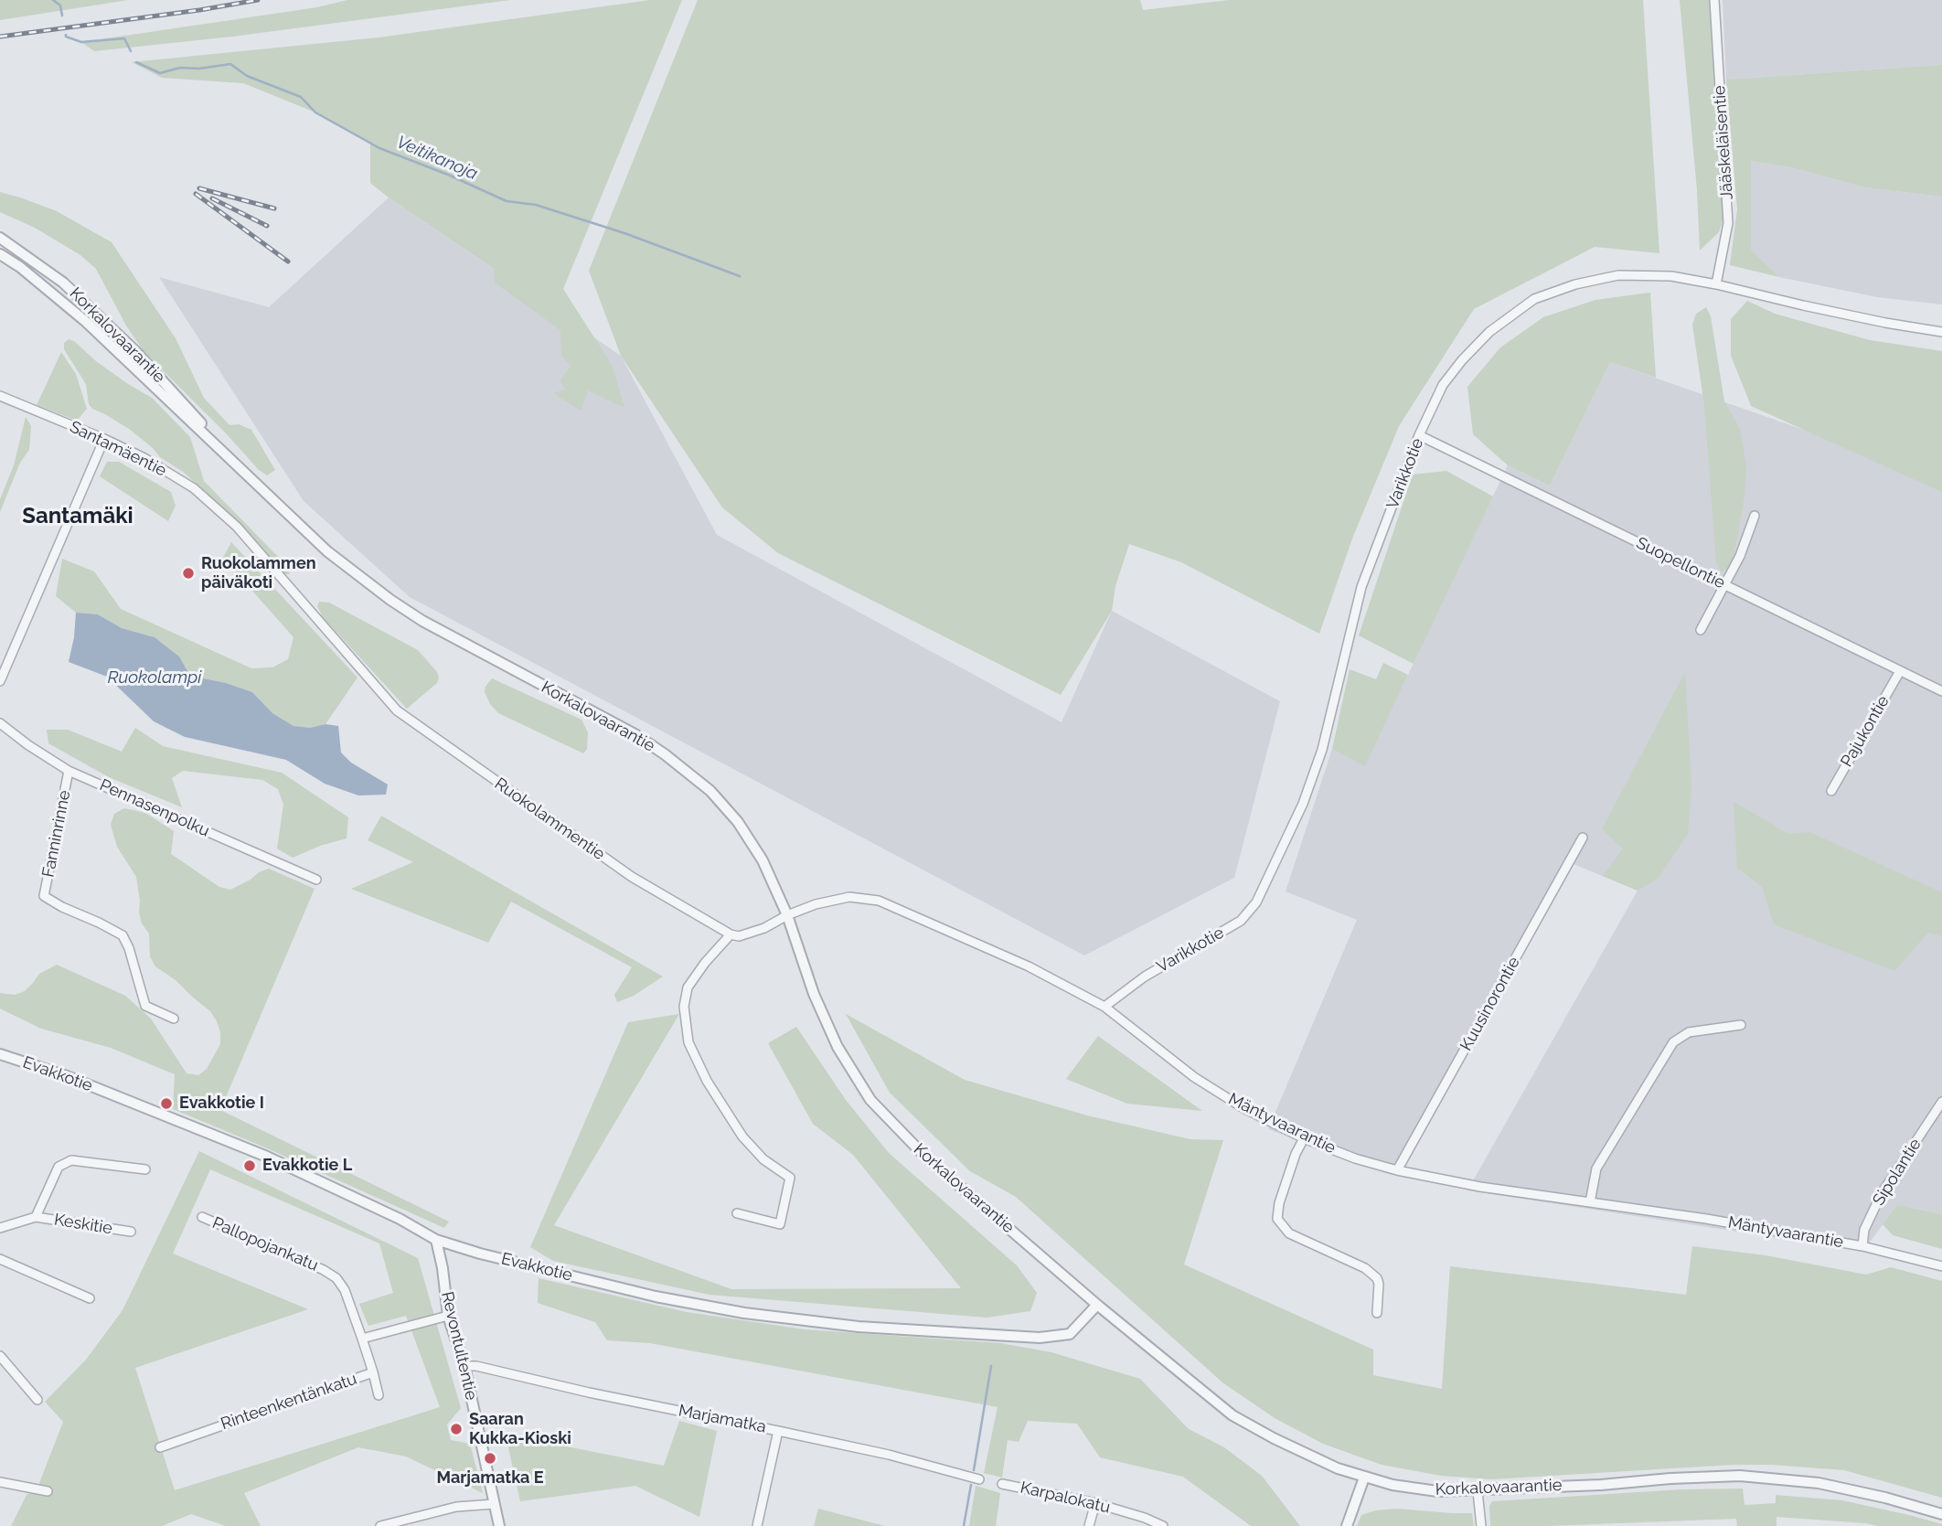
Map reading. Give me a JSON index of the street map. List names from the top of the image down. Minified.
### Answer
{"streets":{"street":["Jääskeläisentie","Korkalovaarantie","Santamäentie","Varikkotie","Suopellontie","Pajukontie","Pennasenpolku","Ruokolammentie","Fanninrinne","Kuusinorontie","Evakkotie","Mäntyvaarantie","Sipolantie","Keskitie","Pallopojankatu","Revontultentie","Rinteenkentänkatu","Marjamatka","Karpalokatu"]},"crossings":[["Jääskeläisentie","Varikkotie"],["Korkalovaarantie","Evakkotie"],["Korkalovaarantie","Mäntyvaarantie"],["Santamäentie","Ruokolammentie"],["Varikkotie","Suopellontie"],["Varikkotie","Mäntyvaarantie"],["Suopellontie","Pajukontie"],["Pennasenpolku","Fanninrinne"],["Ruokolammentie","Mäntyvaarantie"],["Kuusinorontie","Mäntyvaarantie"],["Evakkotie","Revontultentie"],["Mäntyvaarantie","Sipolantie"],["Pallopojankatu","Rinteenkentänkatu"],["Revontultentie","Marjamatka"]],"districts":["Santamäki"],"water":["Veitikanoja","Ruokolampi"],"places":["Ruokolammen päiväkoti","Evakkotie I","Evakkotie L","Saaran Kukka-Kioski","Marjamatka E"]}
